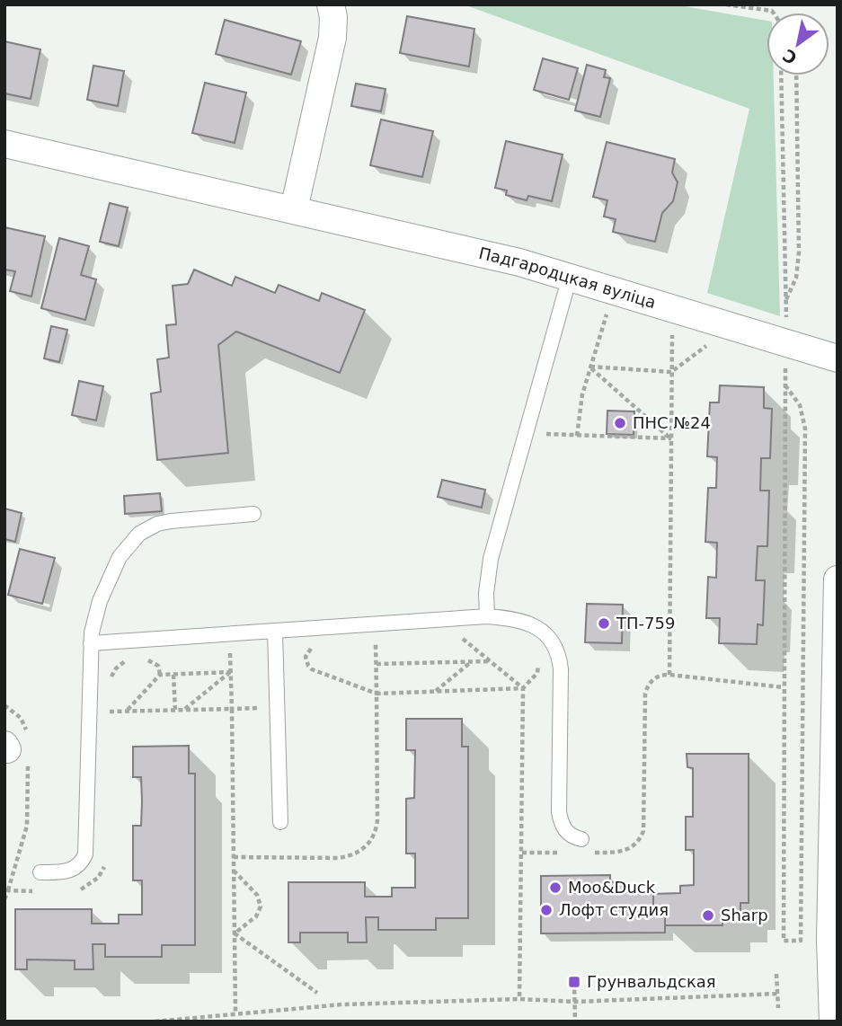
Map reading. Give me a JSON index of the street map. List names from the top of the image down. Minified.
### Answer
{"streets":{"street":["Падгародцкая вуліца"]},"places":{"other":["ПНС №24","ТП-759","Моо&Duck","Лофт студия","Sharp"],"transit":["Грунвальдская"]},"north":"bottom left"}
